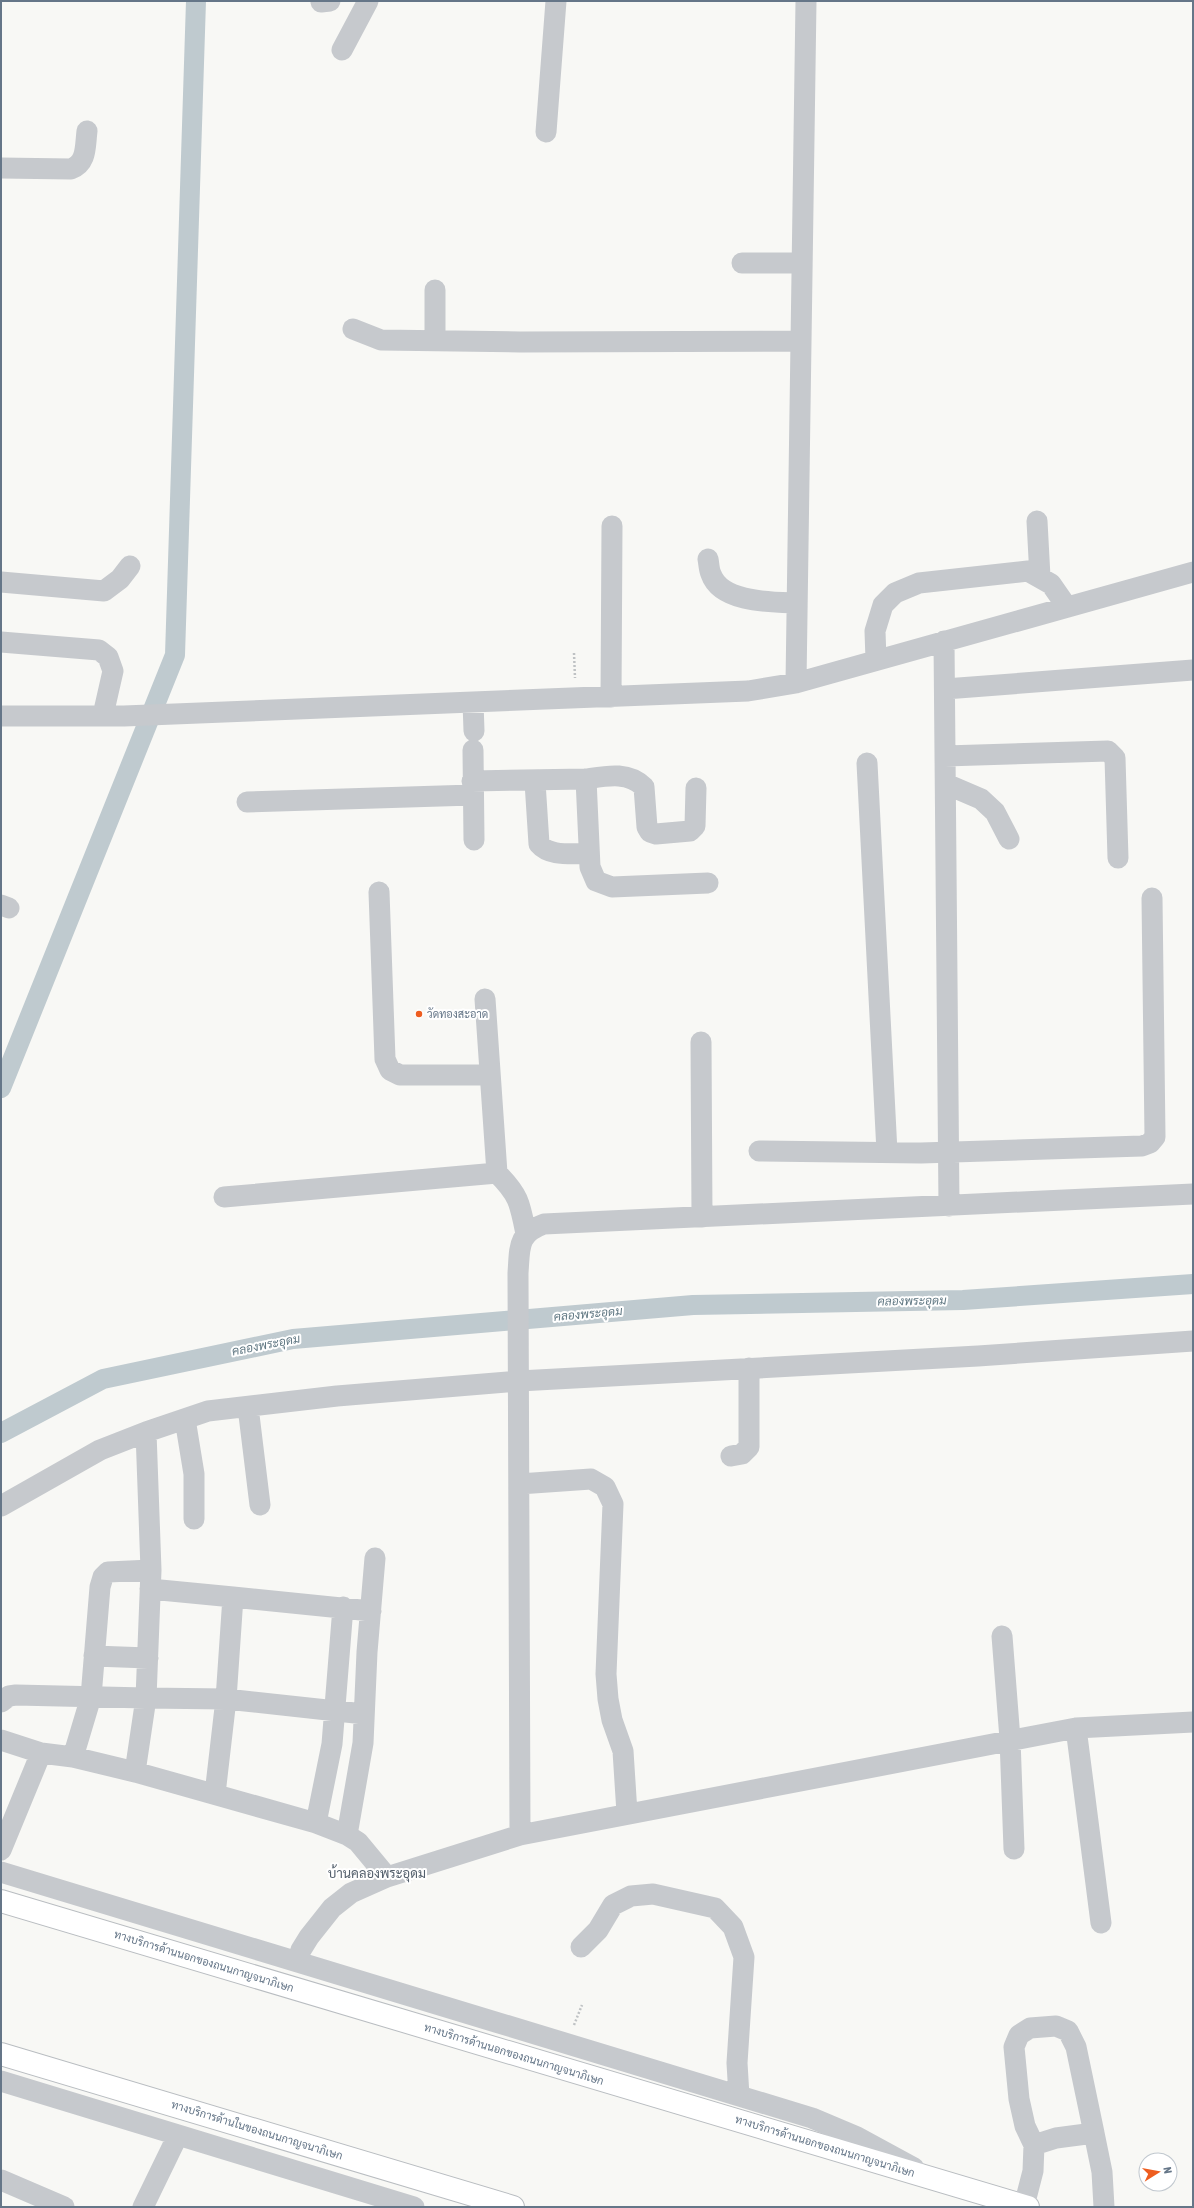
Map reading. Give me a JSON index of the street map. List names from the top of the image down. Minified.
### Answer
{"streets":{"main road":["ทางบริการด้านนอกของถนนกาญจนาภิเษก","ทางบริการด้านในของถนนกาญจนาภิเษก"]},"districts":["บ้านคลองพระอุดม"],"water":["คลองพระอุดม"],"places":["วัดทองสะอาด"],"north":"right"}
